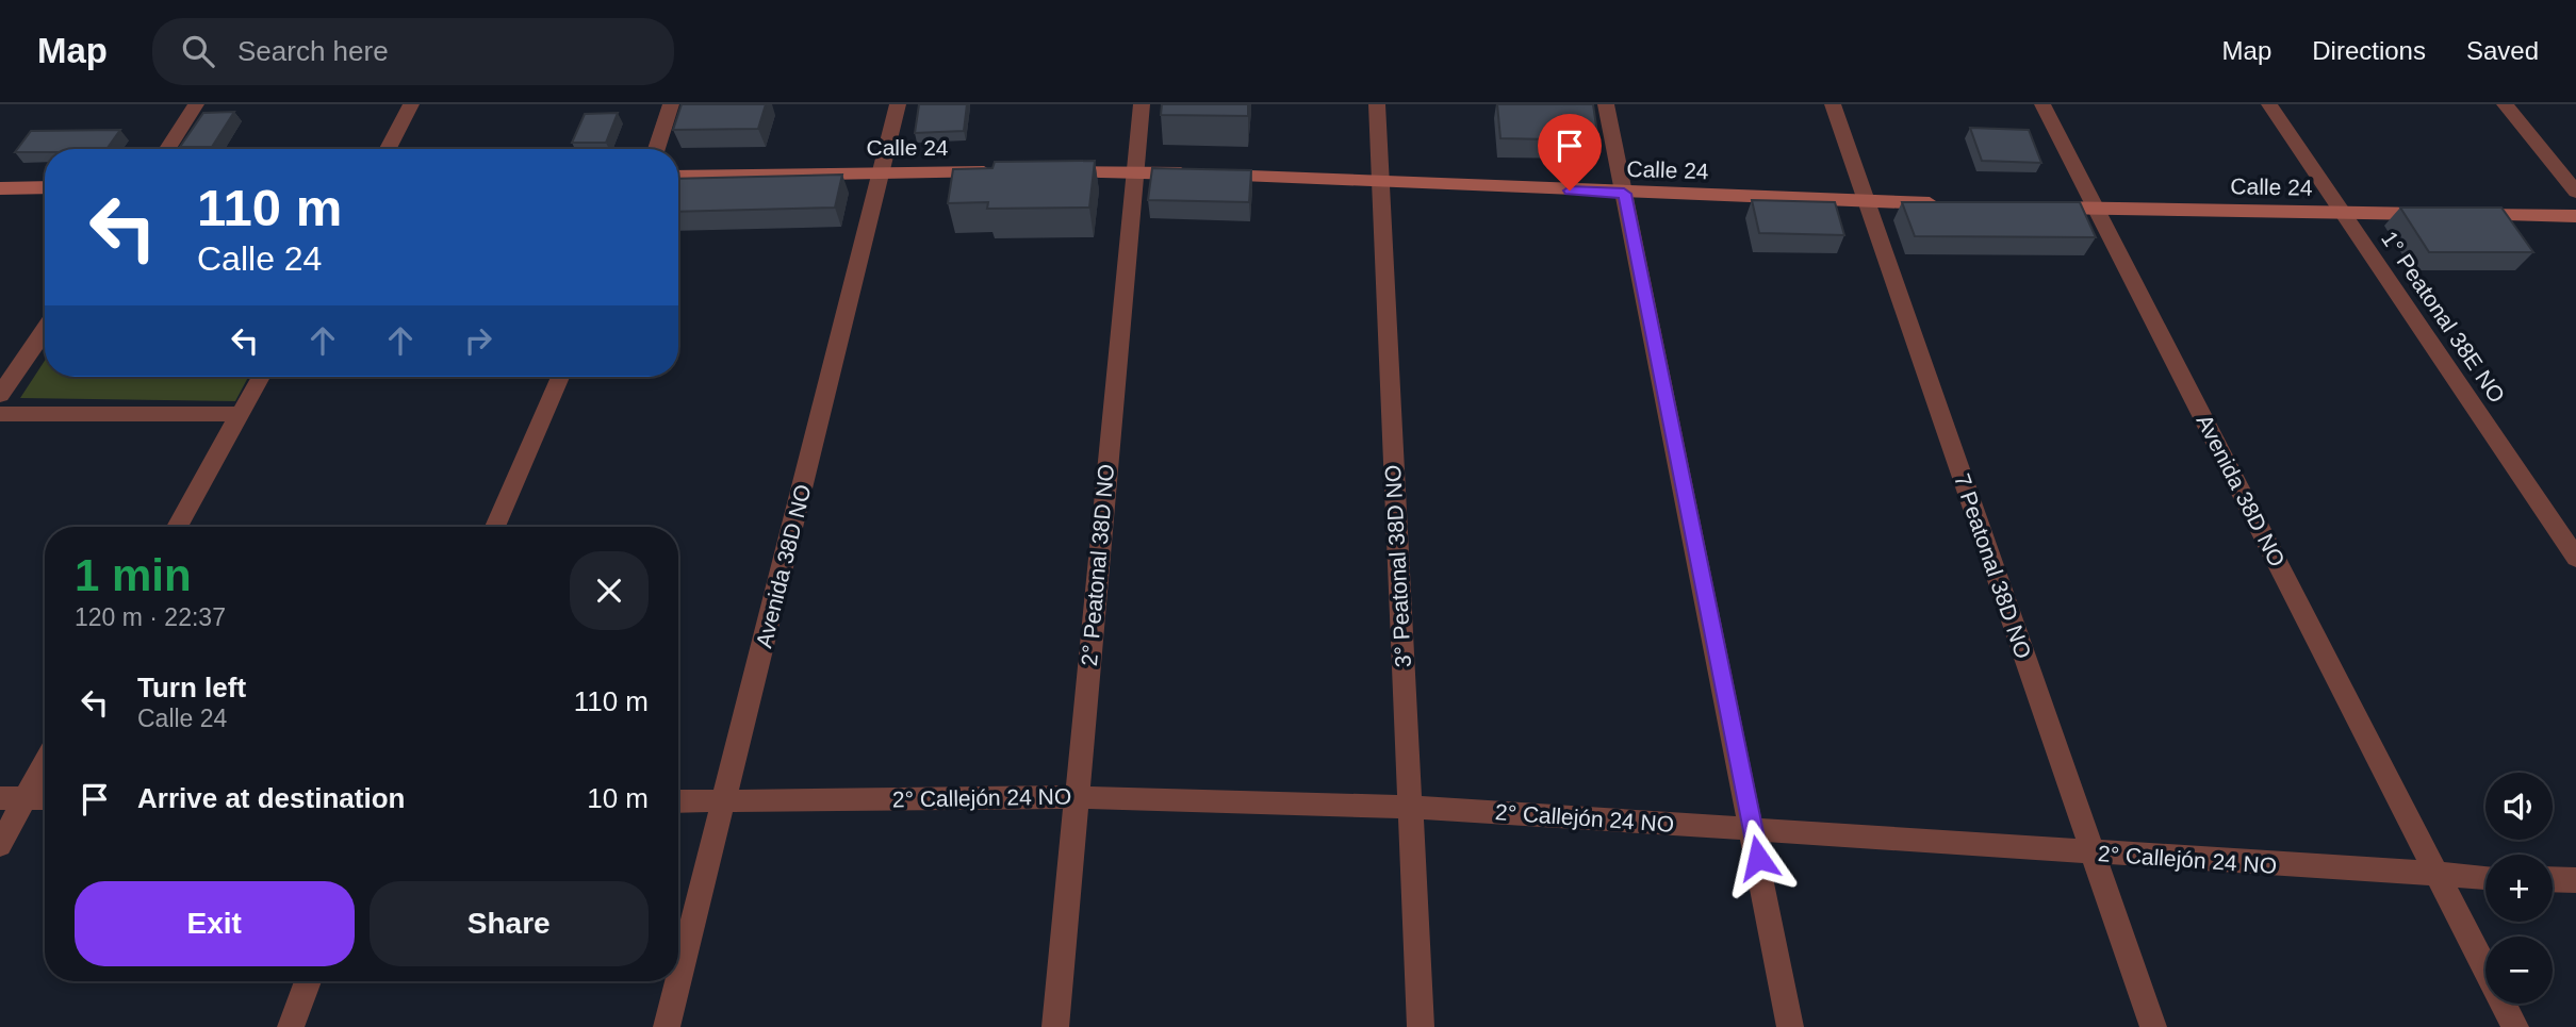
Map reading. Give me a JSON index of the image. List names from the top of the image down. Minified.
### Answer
{"streets":{"street":["Calle 24","1° Peatonal 38E NO","Avenida 38D NO","2° Peatonal 38D NO","3° Peatonal 38D NO","7 Peatonal 38D NO","2° Callejón 24 NO"]},"crossings":[["Calle 24","1° Peatonal 38E NO"],["Calle 24","Avenida 38D NO"],["Calle 24","2° Peatonal 38D NO"],["Calle 24","3° Peatonal 38D NO"],["Calle 24","7 Peatonal 38D NO"],["Avenida 38D NO","2° Callejón 24 NO"],["2° Peatonal 38D NO","2° Callejón 24 NO"],["3° Peatonal 38D NO","2° Callejón 24 NO"],["7 Peatonal 38D NO","2° Callejón 24 NO"]],"page":{"header":"Map","search":"Search here","nav":["Map","Directions","Saved"],"turn":["110 m","Calle 24"],"heading":["1 min","120 m · 22:37"],"list":[{"name":"Turn left","note":"Calle 24","value":"110 m"},{"name":"Arrive at destination","value":"10 m"}],"map_buttons":["+","−"],"buttons":["Exit","Share"]}}
